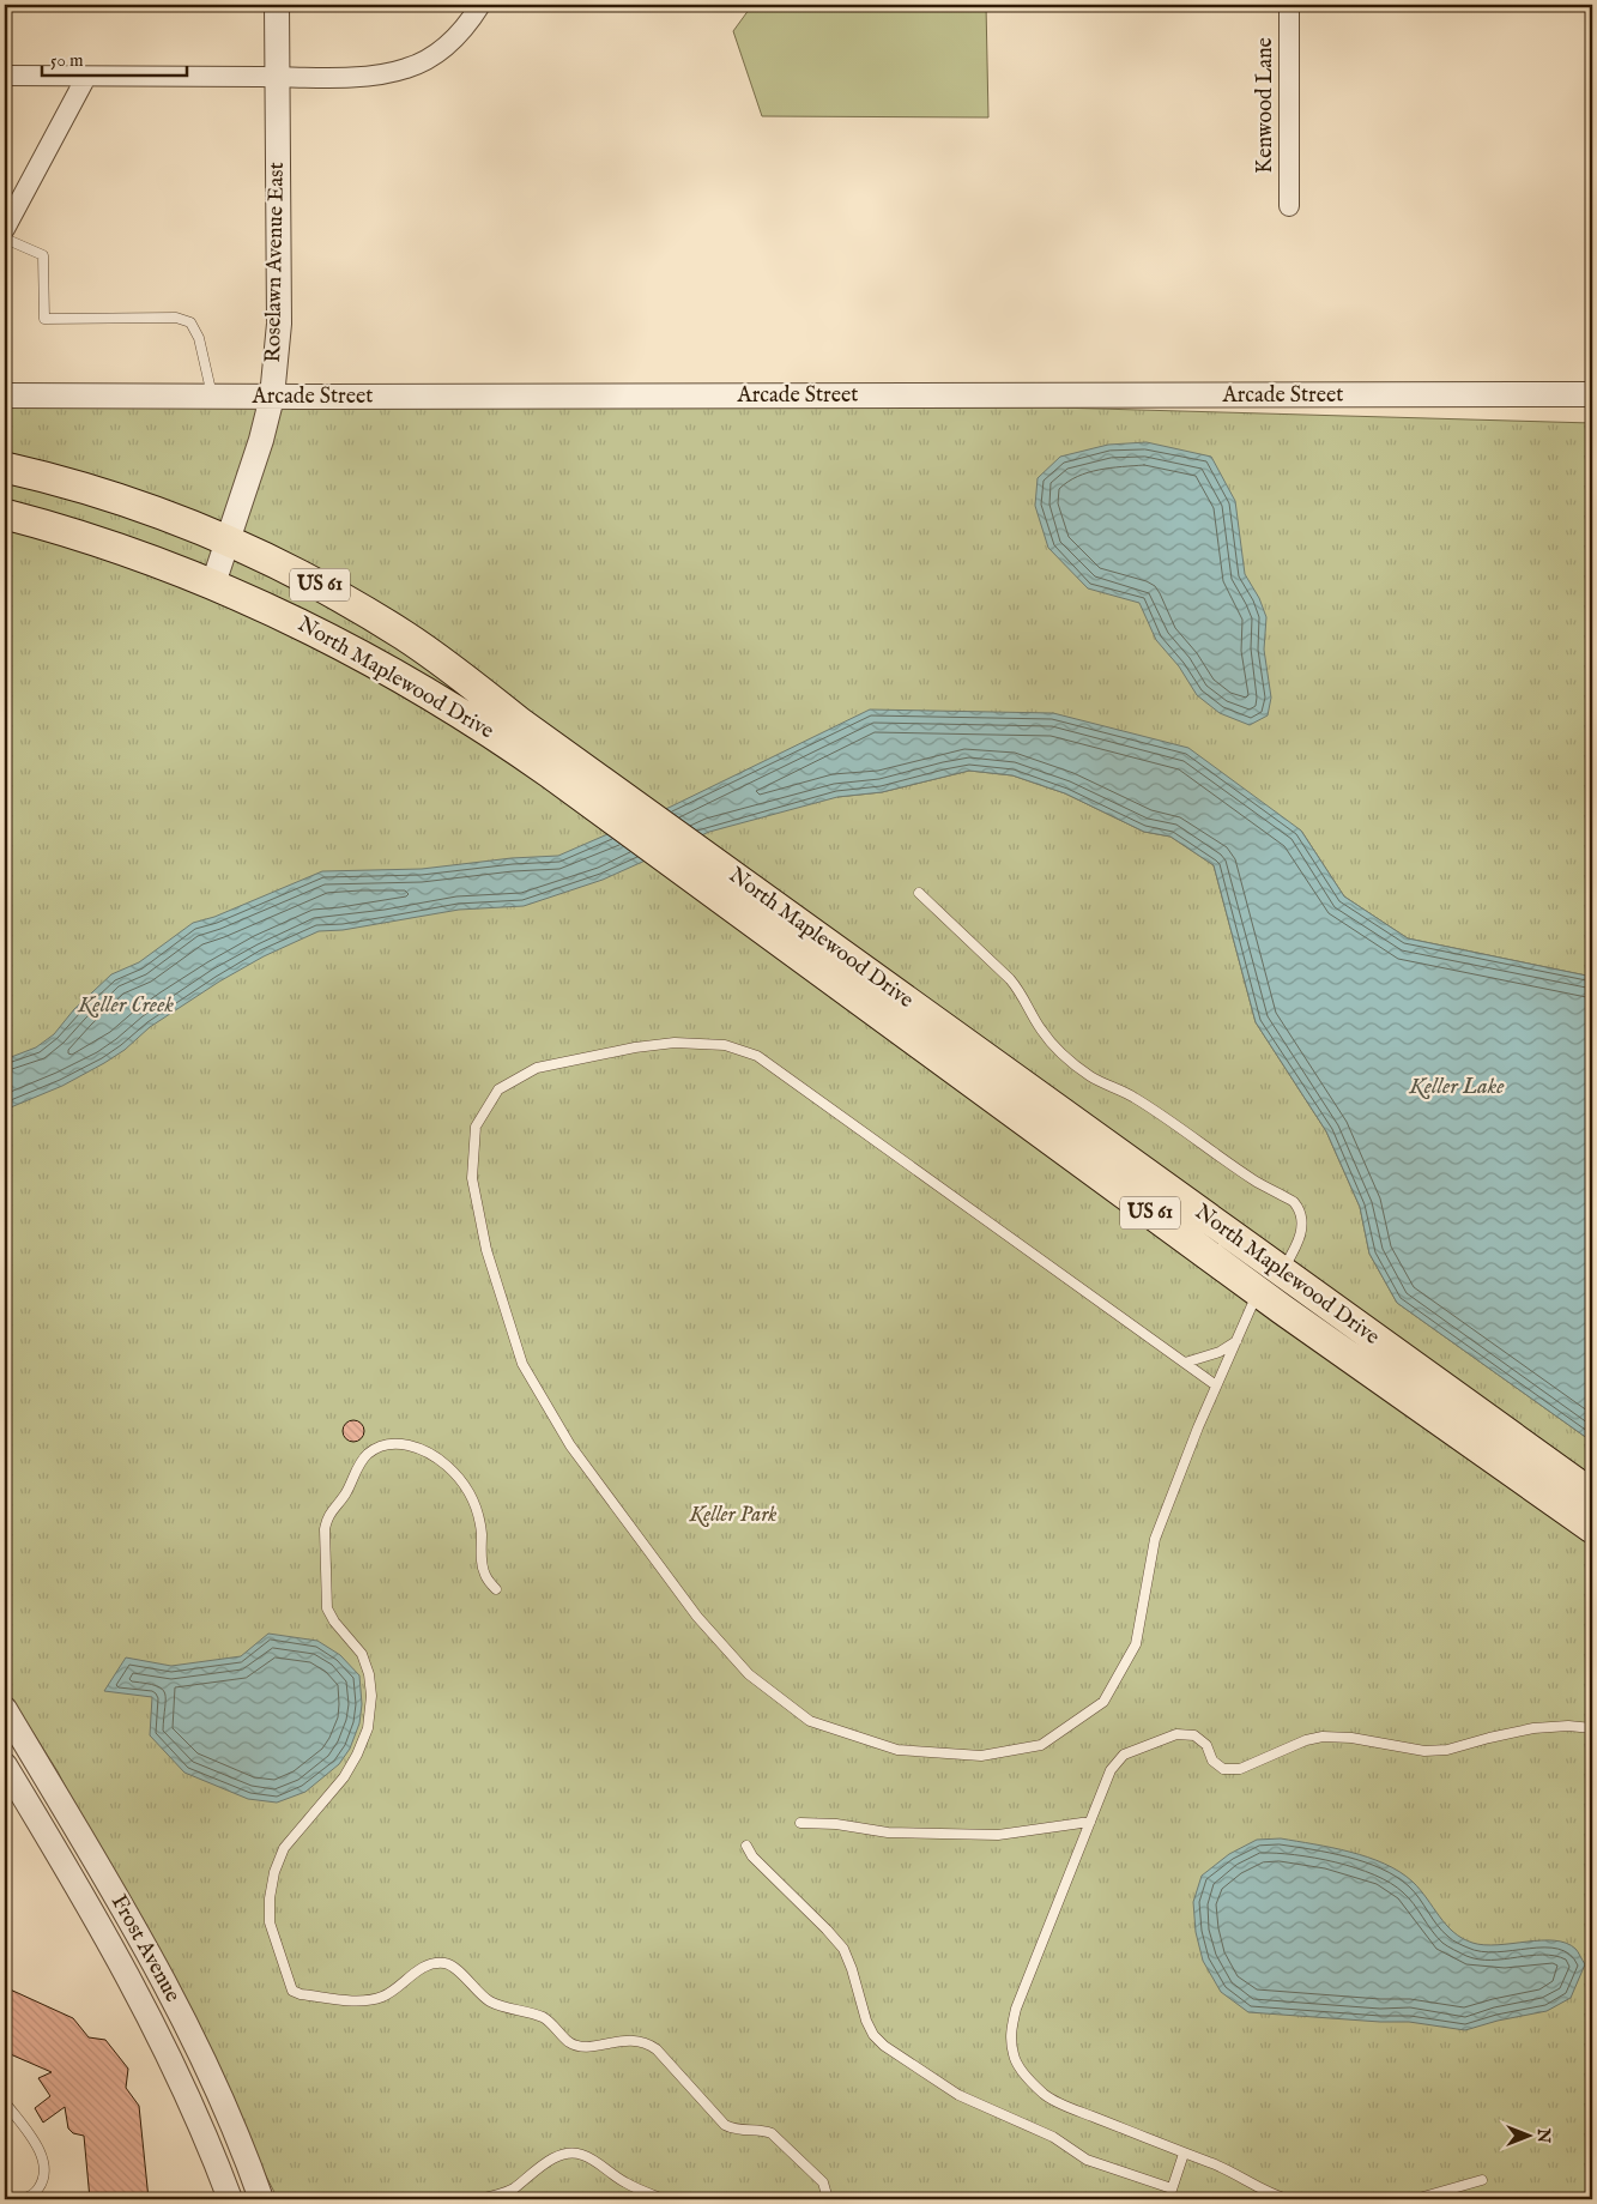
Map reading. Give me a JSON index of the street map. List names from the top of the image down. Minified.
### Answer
{"streets":{"main road":["US 61","North Maplewood Drive"],"street":["Kenwood Lane","Roselawn Avenue East","Arcade Street","Frost Avenue"]},"crossings":[["Roselawn Avenue East","Arcade Street"],["Roselawn Avenue East","North Maplewood Drive"]],"water":["Keller Creek","Keller Lake"],"parks":["Keller Park"],"scale_bar":"50 m","north":"right"}
